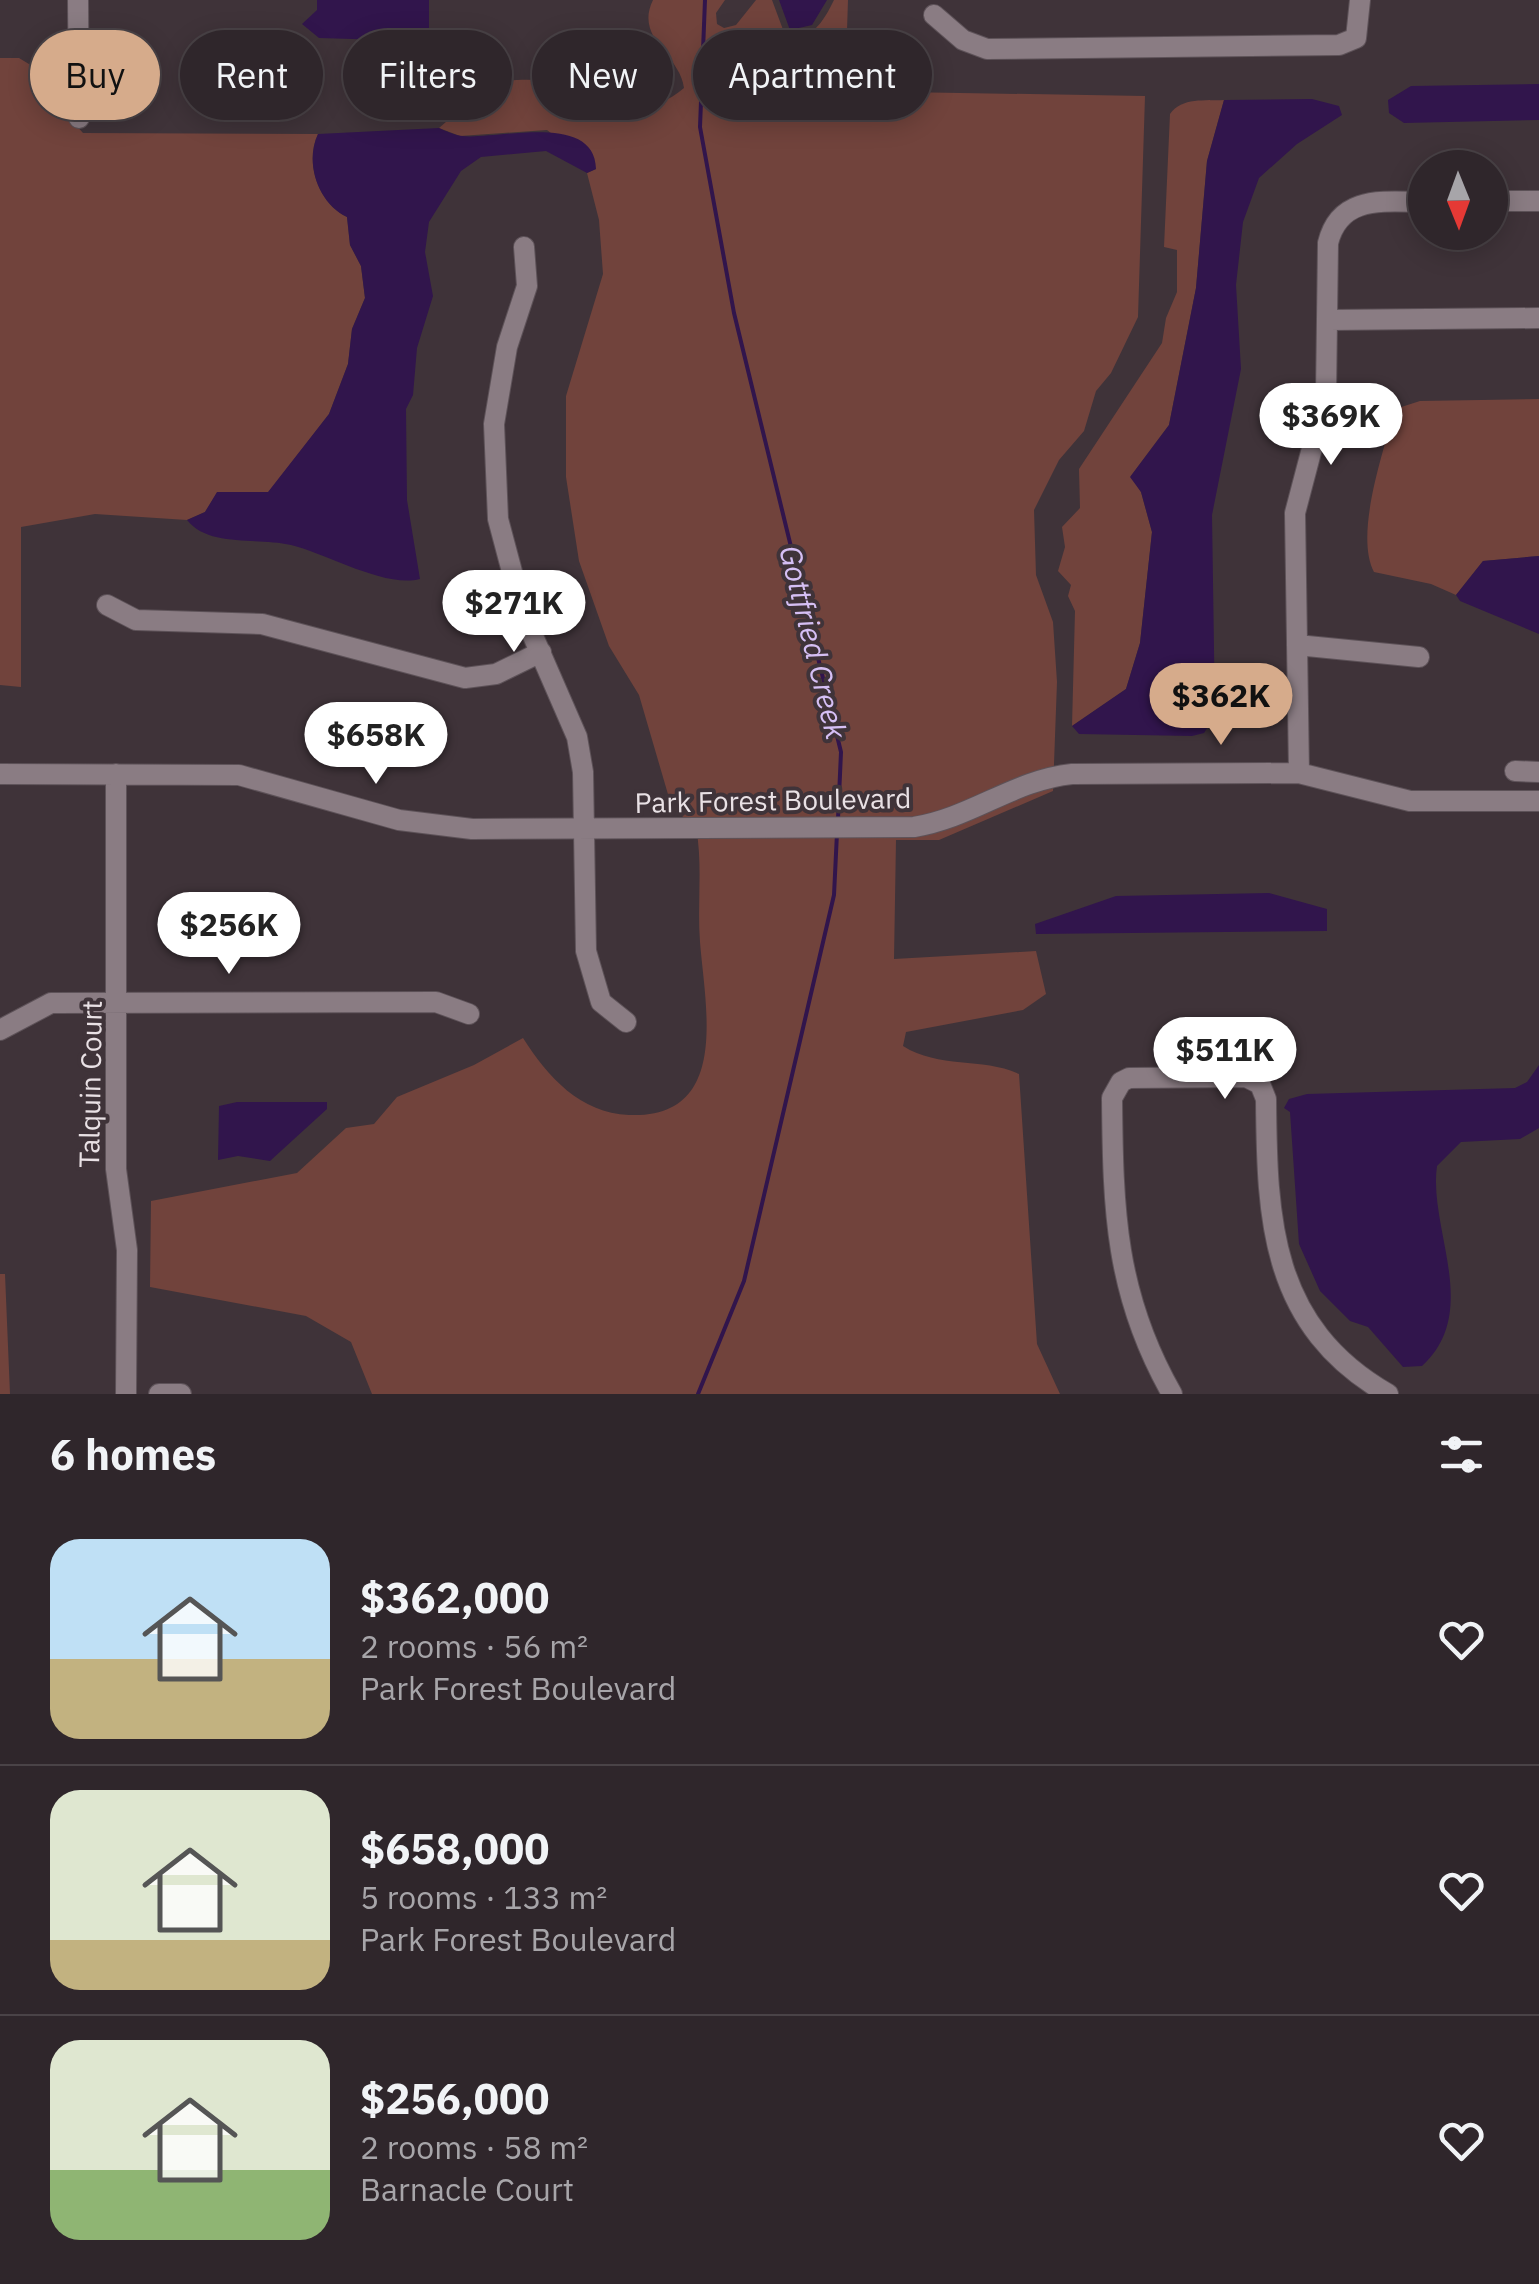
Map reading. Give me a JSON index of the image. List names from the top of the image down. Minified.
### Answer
{"streets":{"street":["Park Forest Boulevard","Talquin Court"]},"crossings":[["Park Forest Boulevard","Talquin Court"]],"water":["Gottfried Creek"],"north":"bottom","page":{"chip":["Buy","Rent","Filters","New","Apartment"],"price":["$369K","$271K","$362K","$658K","$256K","$511K"],"heading":"6 homes","list":[{"name":"$362,000","note":"2 rooms · 56 m² · Park Forest Boulevard"},{"name":"$658,000","note":"5 rooms · 133 m² · Park Forest Boulevard"},{"name":"$256,000","note":"2 rooms · 58 m² · Barnacle Court"}]}}
